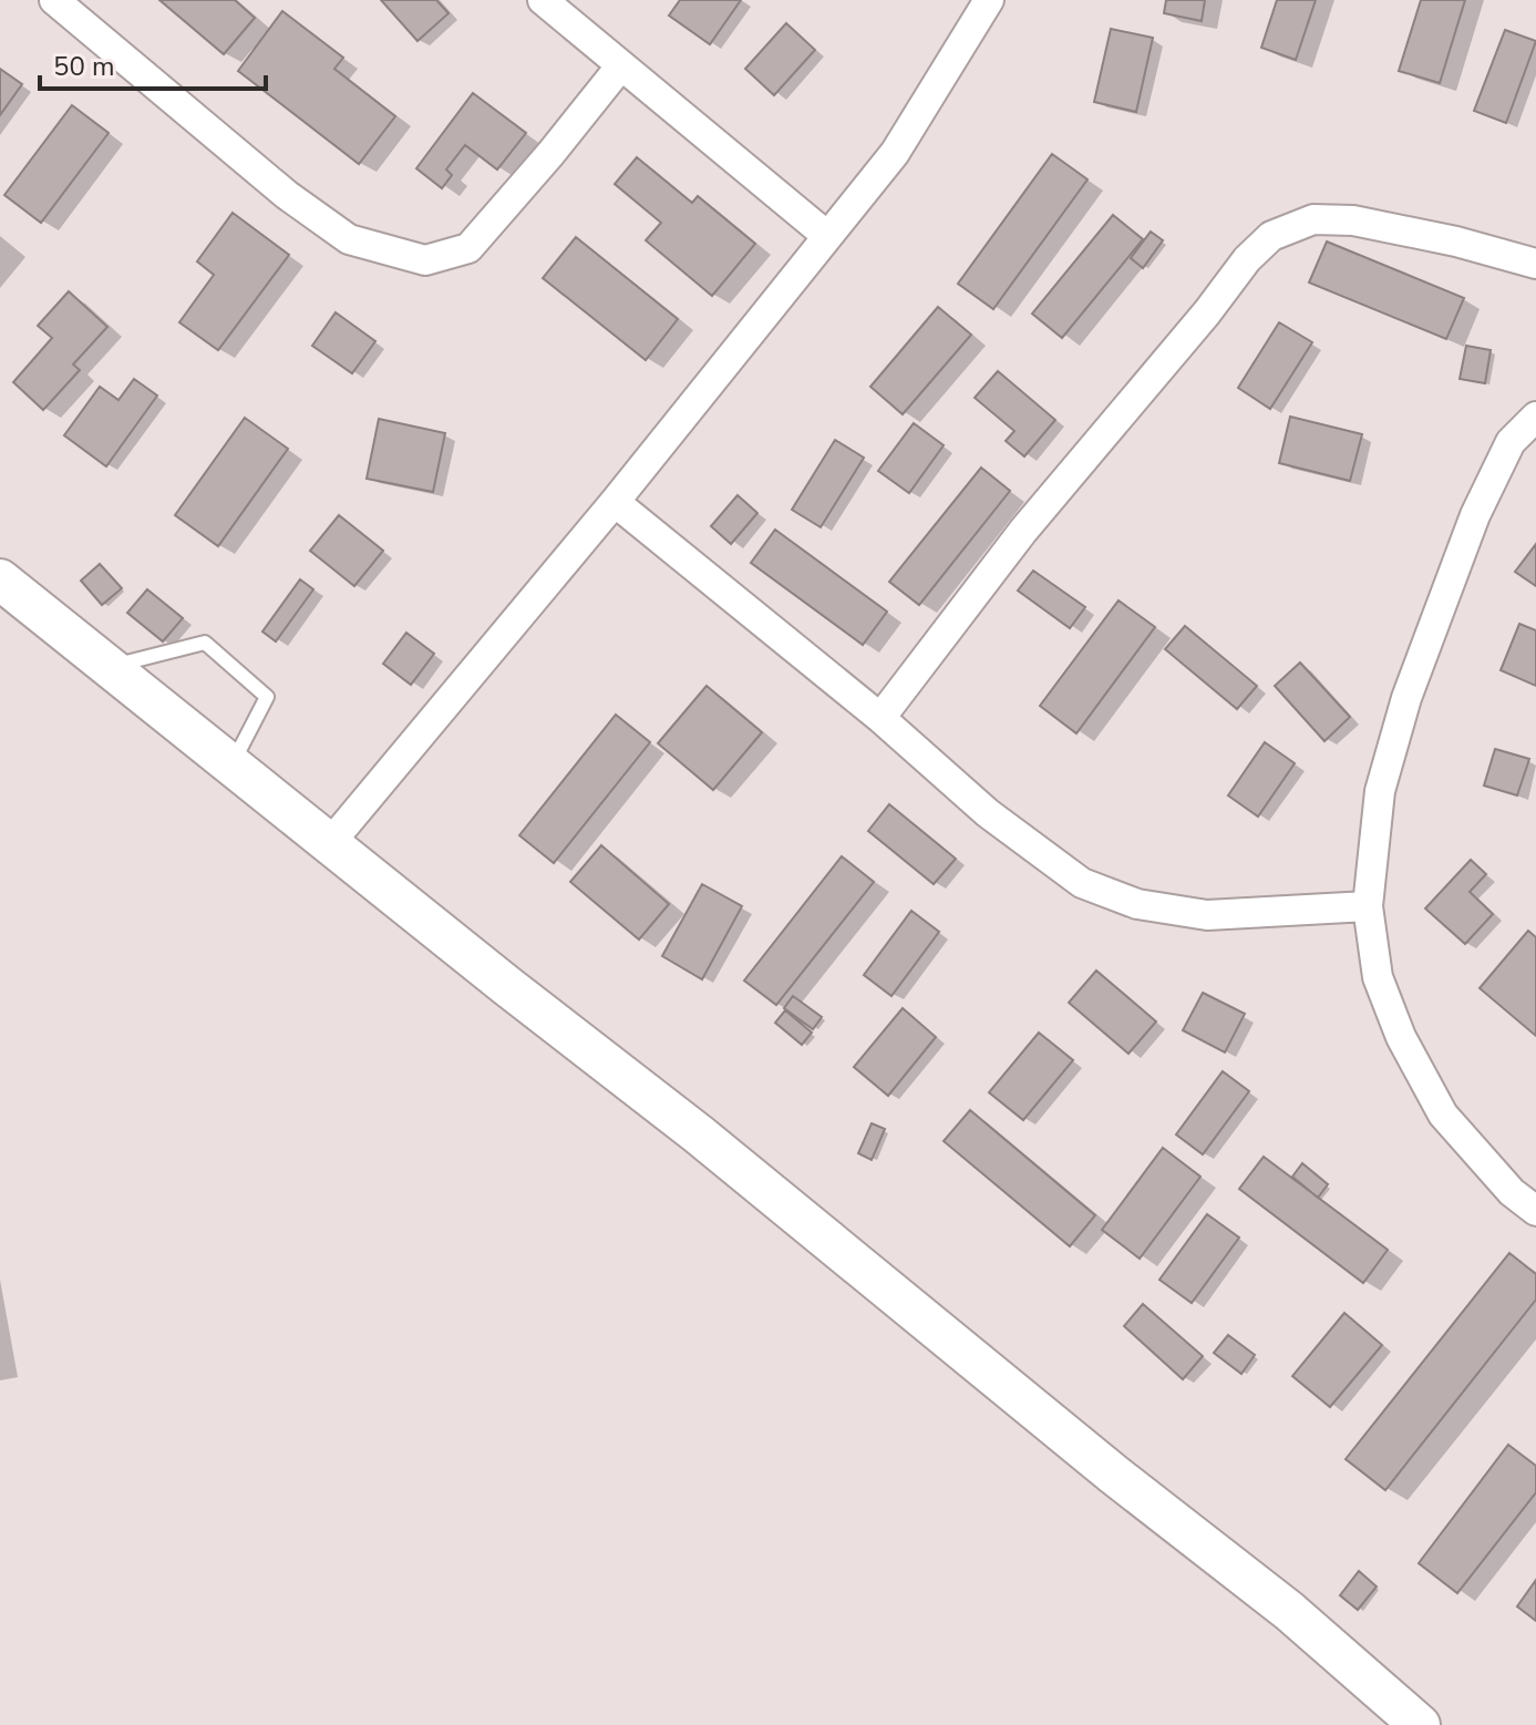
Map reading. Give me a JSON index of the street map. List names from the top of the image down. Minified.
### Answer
{"scale_bar":"50 m"}
